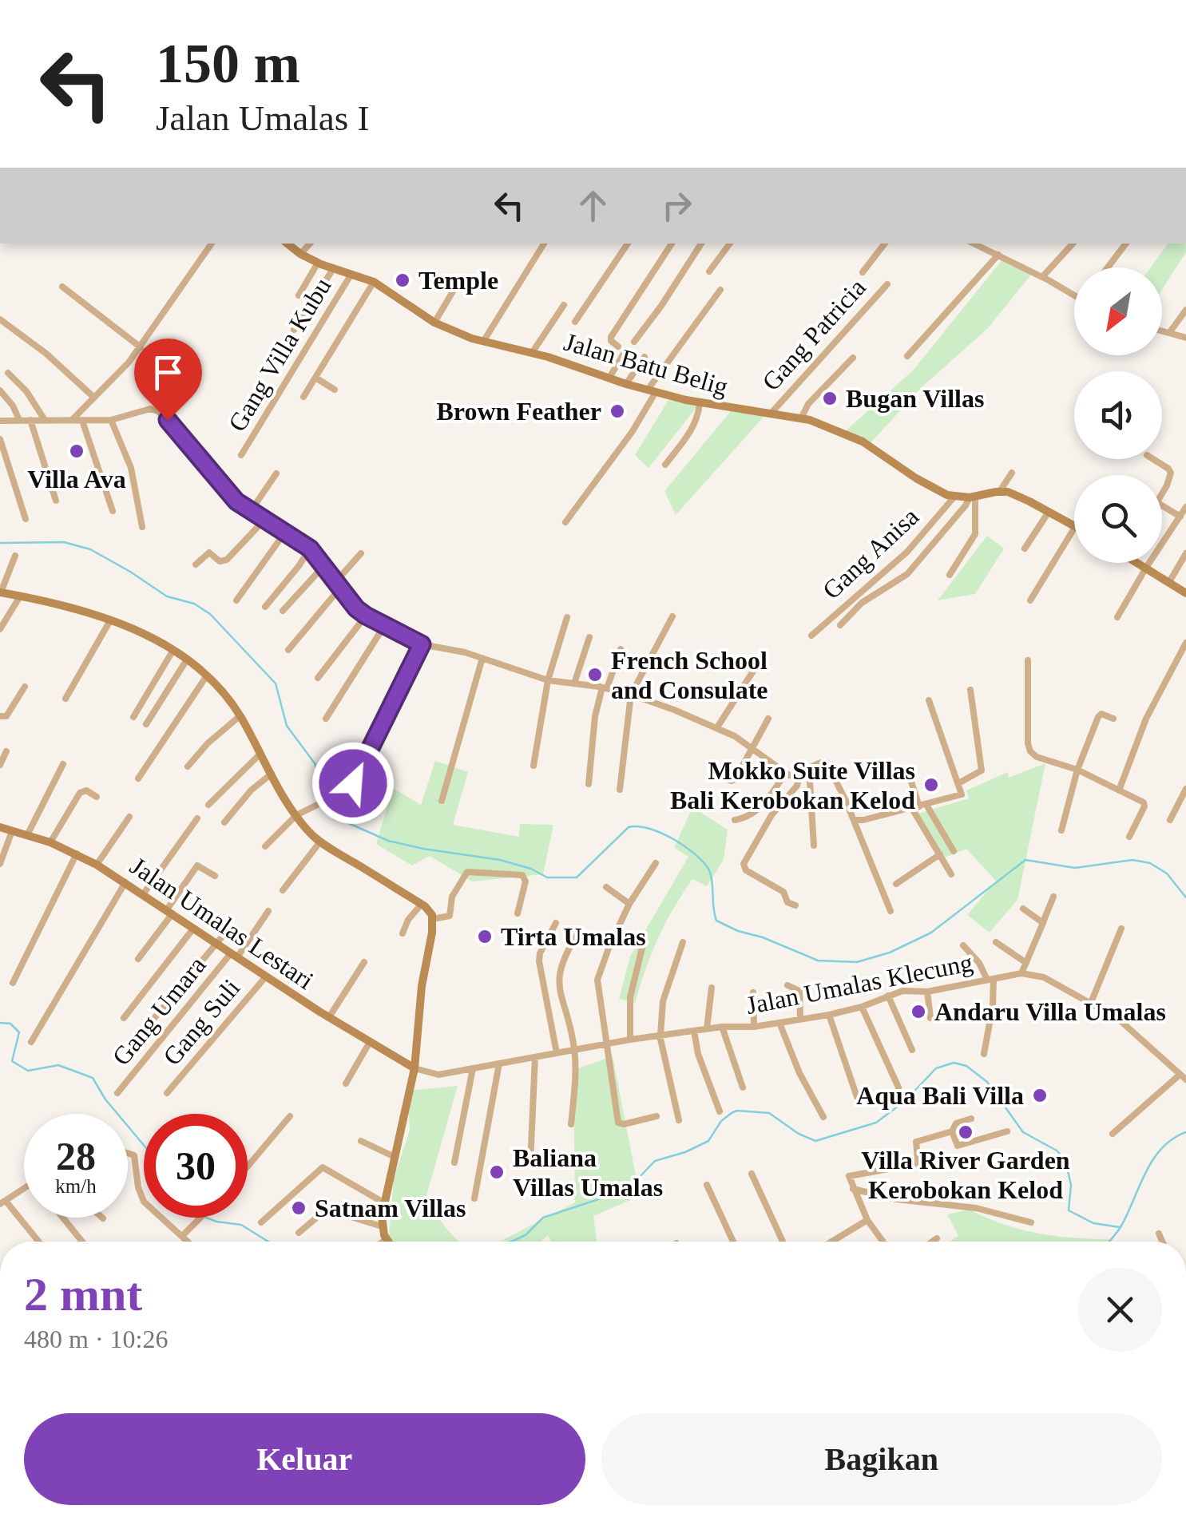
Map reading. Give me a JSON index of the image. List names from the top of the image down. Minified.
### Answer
{"streets":{"street":["Gang Patricia","Gang Villa Kubu","Jalan Batu Belig","Gang Anisa","Jalan Umalas Lestari","Jalan Umalas Klecung","Gang Umara","Gang Suli"]},"crossings":[["Gang Patricia","Jalan Batu Belig"],["Gang Villa Kubu","Jalan Batu Belig"],["Jalan Batu Belig","Gang Anisa"],["Jalan Umalas Lestari","Jalan Umalas Klecung"],["Jalan Umalas Lestari","Gang Umara"],["Jalan Umalas Lestari","Gang Suli"]],"places":["Temple","Bugan Villas","Brown Feather","Villa Ava","French School and Consulate","Mokko Suite Villas Bali Kerobokan Kelod","Tirta Umalas","Andaru Villa Umalas","Aqua Bali Villa","Villa River Garden Kerobokan Kelod","Baliana Villas Umalas","Satnam Villas"],"north":"bottom left","page":{"turn":["150 m","Jalan Umalas I"],"speed":"28 km/h","limit":"30","heading":["2 mnt","480 m · 10:26"],"buttons":["Keluar","Bagikan"]}}
